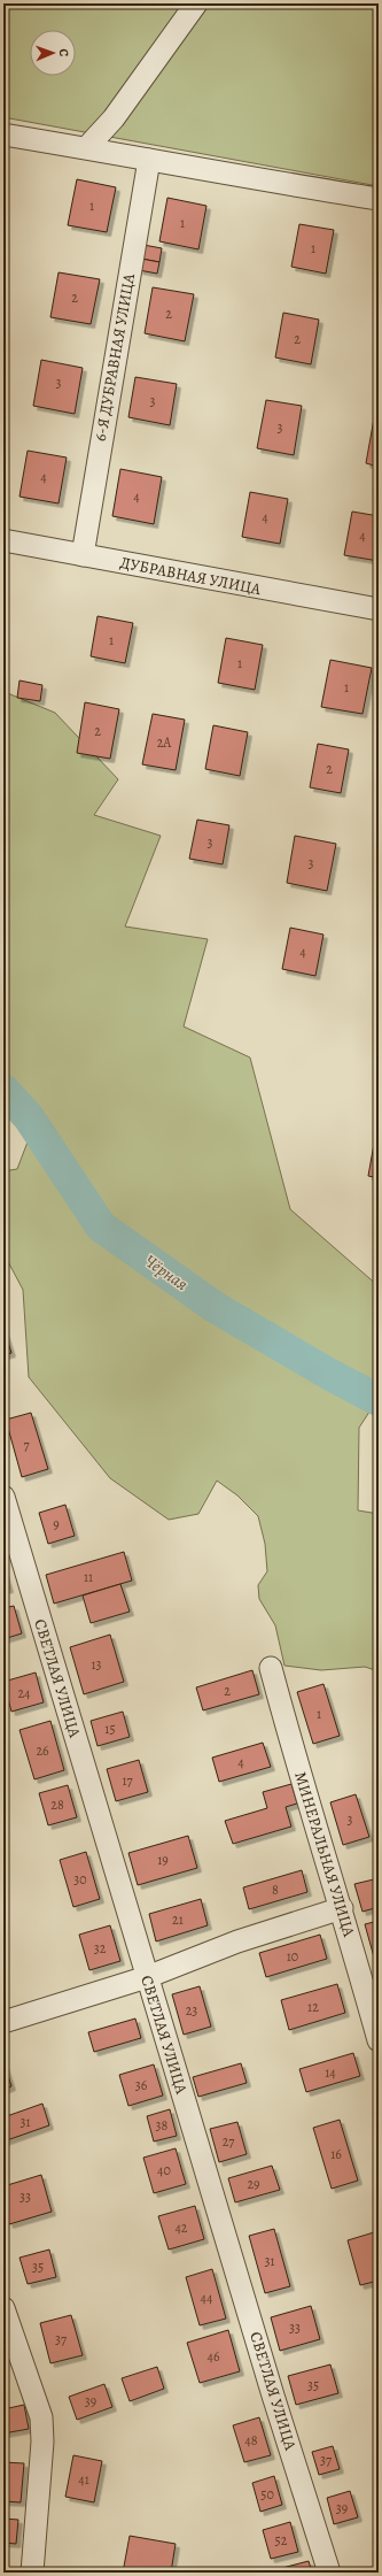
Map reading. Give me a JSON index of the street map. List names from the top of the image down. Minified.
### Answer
{"streets":{"street":["6-Я ДУБРАВНАЯ УЛИЦА","ДУБРАВНАЯ УЛИЦА","СВЕТЛАЯ УЛИЦА","МИНЕРАЛЬНАЯ УЛИЦА"]},"crossings":[["6-Я ДУБРАВНАЯ УЛИЦА","ДУБРАВНАЯ УЛИЦА"]],"water":["Чёрная"],"house_numbers":["1","1","1","2","2","2","3","3","3","4","4","4","4","1","1","1","2","2А","2","3","3","4","7","9","11","13","2","24","1","15","26","4","17","28","3","19","30","8","21","32","10","12","23","14","36","31","38","27","16","40","29","33","42","31","35","44","33","37","46","35","39","48","37","41","50","39","52"],"north":"right"}
